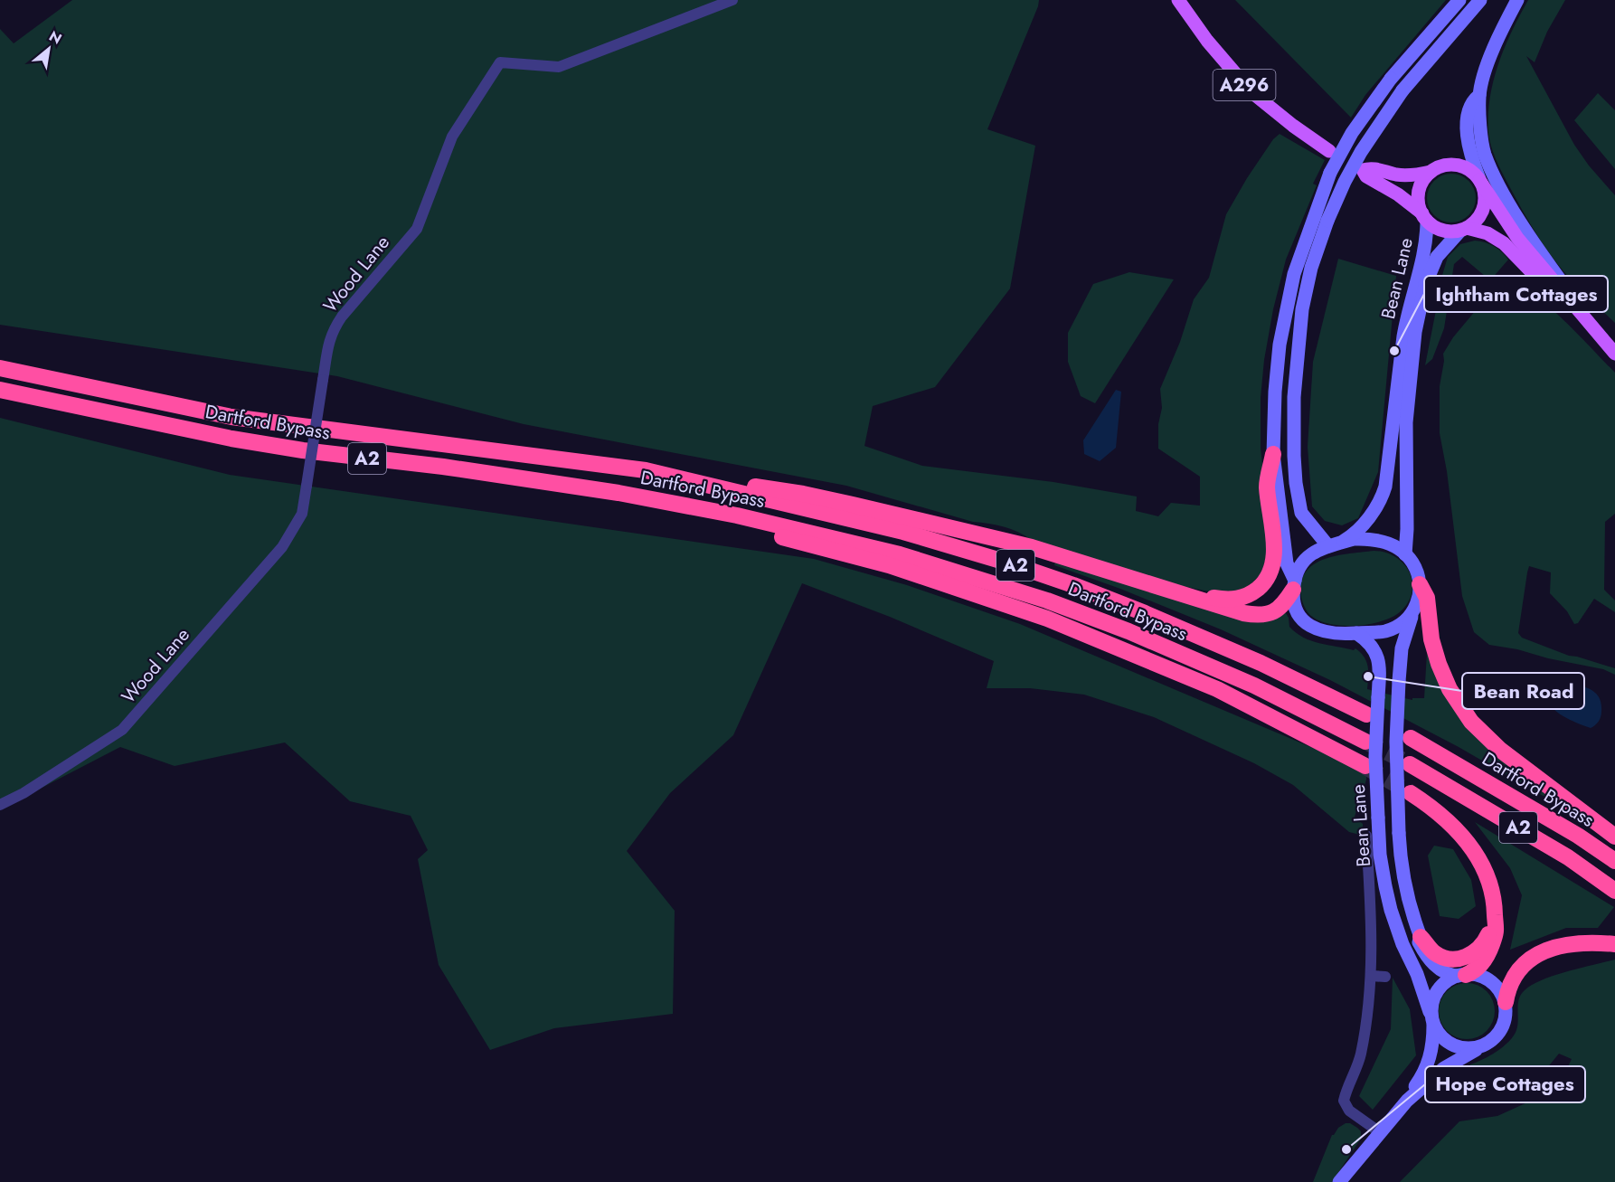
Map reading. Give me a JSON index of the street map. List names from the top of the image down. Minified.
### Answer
{"streets":{"highway":["Dartford Bypass","A2"],"main road":["A296","Bean Lane"],"street":["Wood Lane"]},"crossings":[["Bean Lane","A2"],["Dartford Bypass","A2"]],"places":["Ightham Cottages","Bean Road","Hope Cottages"],"north":"top right"}
